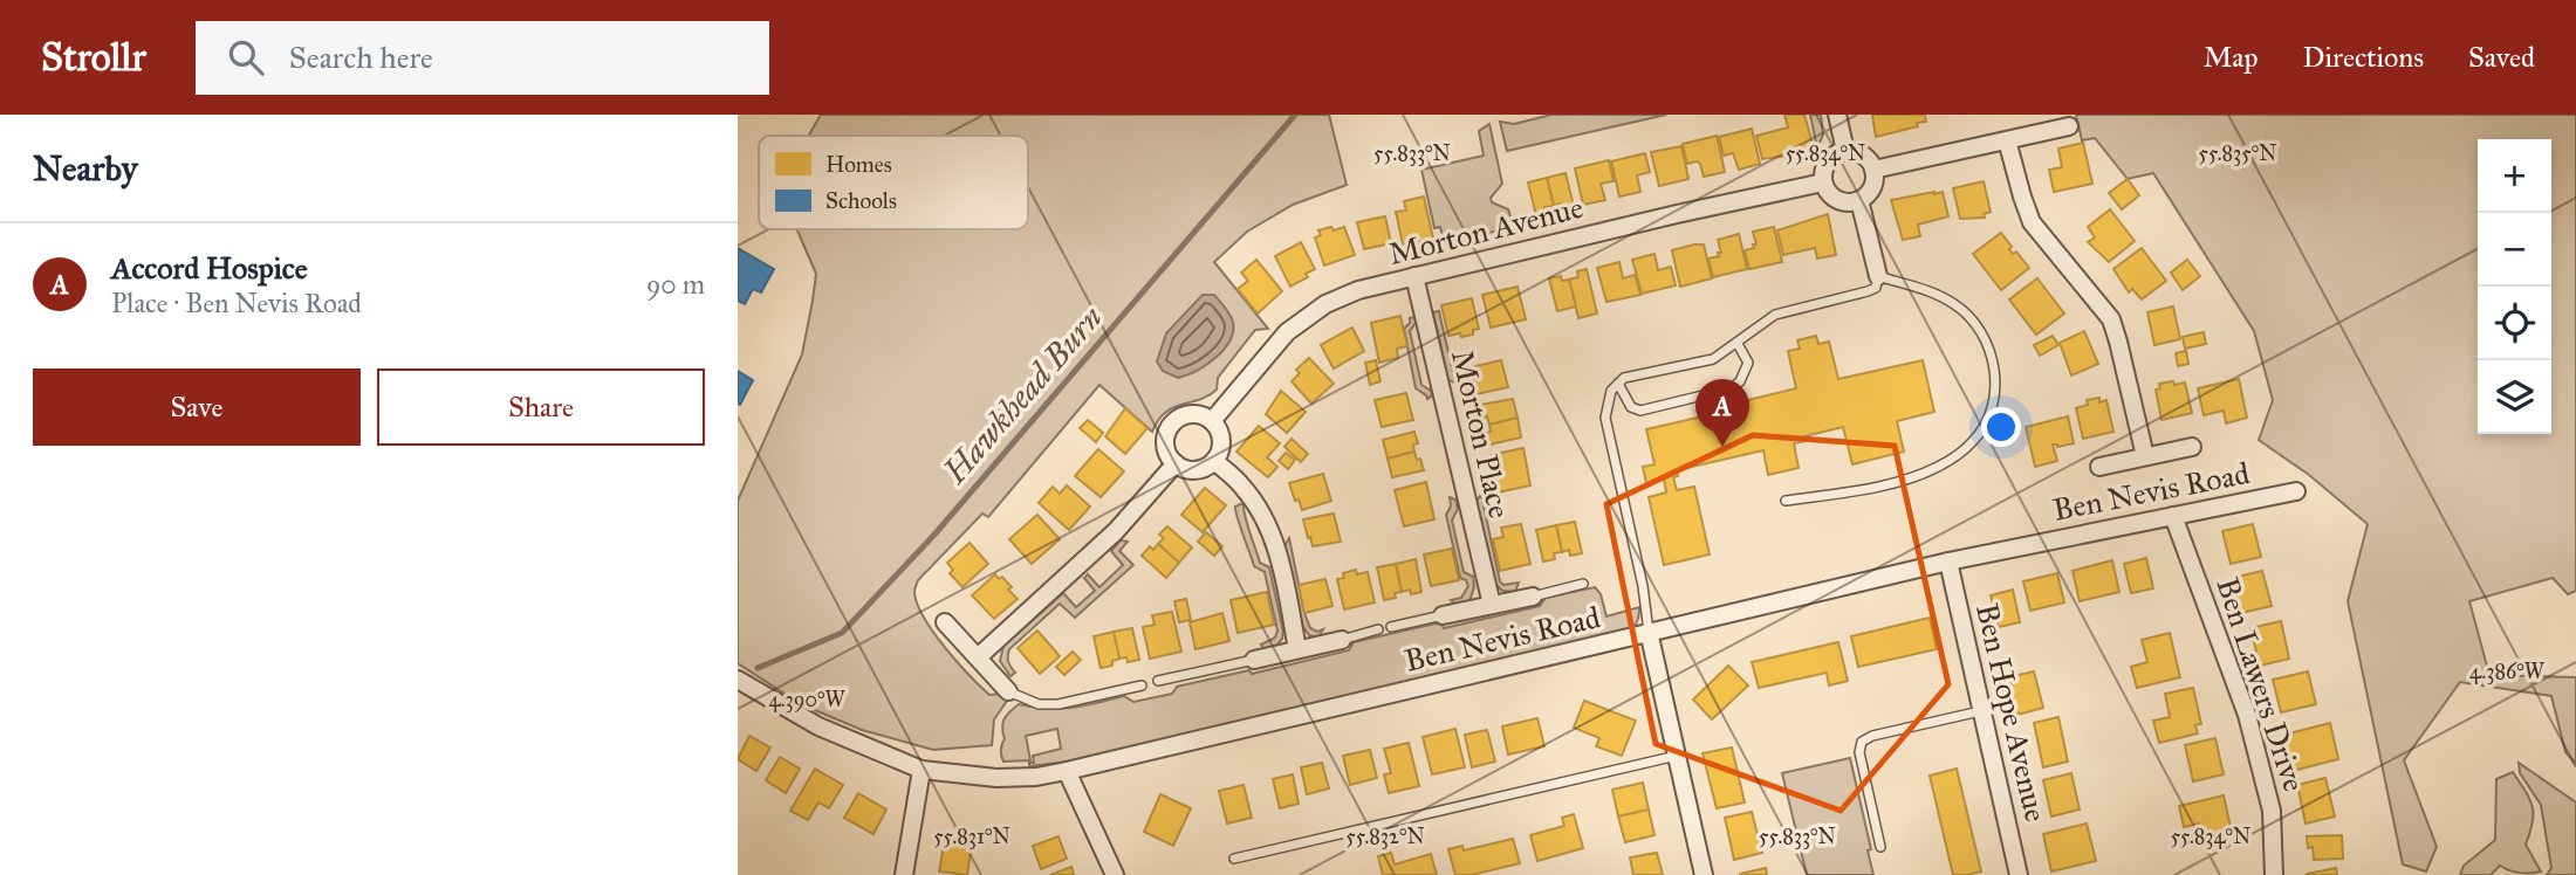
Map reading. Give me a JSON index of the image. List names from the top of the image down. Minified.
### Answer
{"streets":{"street":["Morton Avenue","Morton Place","Ben Nevis Road","Ben Lawers Drive","Ben Hope Avenue"]},"crossings":[["Morton Avenue","Morton Place"],["Ben Nevis Road","Ben Lawers Drive"],["Ben Nevis Road","Ben Hope Avenue"]],"water":["Hawkhead Burn"],"legend":["Homes","Schools"],"page":{"header":"Strollr","search":"Search here","nav":["Map","Directions","Saved"],"heading":"Nearby","map_buttons":["+","−"],"list":[{"mark":"A","name":"Accord Hospice","note":"Place · Ben Nevis Road","value":"90 m"}],"buttons":["Save","Share"],"pins":"A"},"coordinates":["55.833°N","55.834°N","55.835°N","4.386°W","4.390°W","55.831°N","55.832°N"]}
